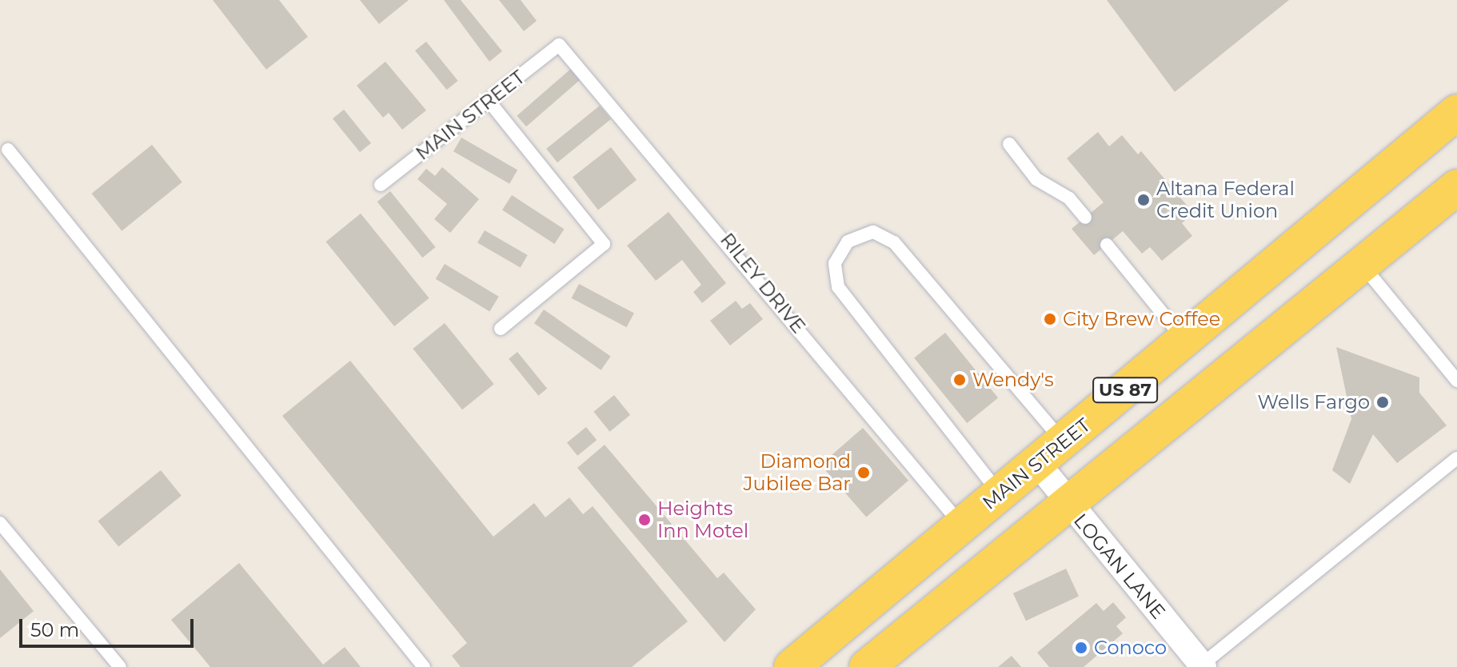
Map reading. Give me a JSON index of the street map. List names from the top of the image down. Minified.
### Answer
{"streets":{"main road":["MAIN STREET","US 87"],"street":["LOGAN LANE"],"lane":["RILEY DRIVE"]},"crossings":[["MAIN STREET","RILEY DRIVE"],["MAIN STREET","LOGAN LANE"],["US 87","LOGAN LANE"]],"places":["Altana Federal Credit Union","City Brew Coffee","Wendy's","Wells Fargo","Diamond Jubilee Bar","Heights Inn Motel","Conoco"],"scale_bar":"50 m"}
